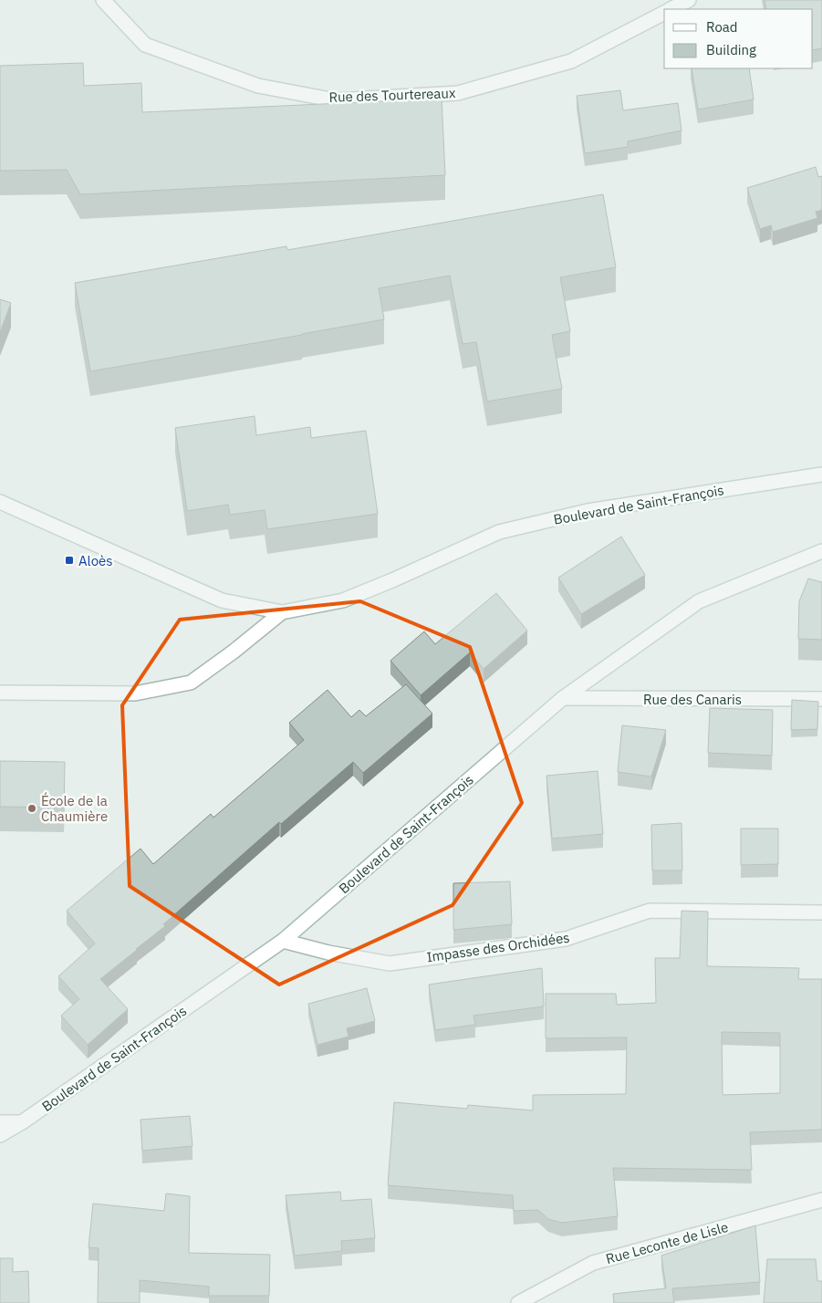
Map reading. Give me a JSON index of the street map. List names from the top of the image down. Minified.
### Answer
{"streets":{"street":["Rue des Tourtereaux","Boulevard de Saint-François","Rue des Canaris","Impasse des Orchidées","Rue Leconte de Lisle"]},"crossings":[["Boulevard de Saint-François","Rue des Canaris"],["Boulevard de Saint-François","Impasse des Orchidées"]],"places":{"transit":["Aloès"],"other":["École de la Chaumière"]},"legend":["Road","Building"]}
